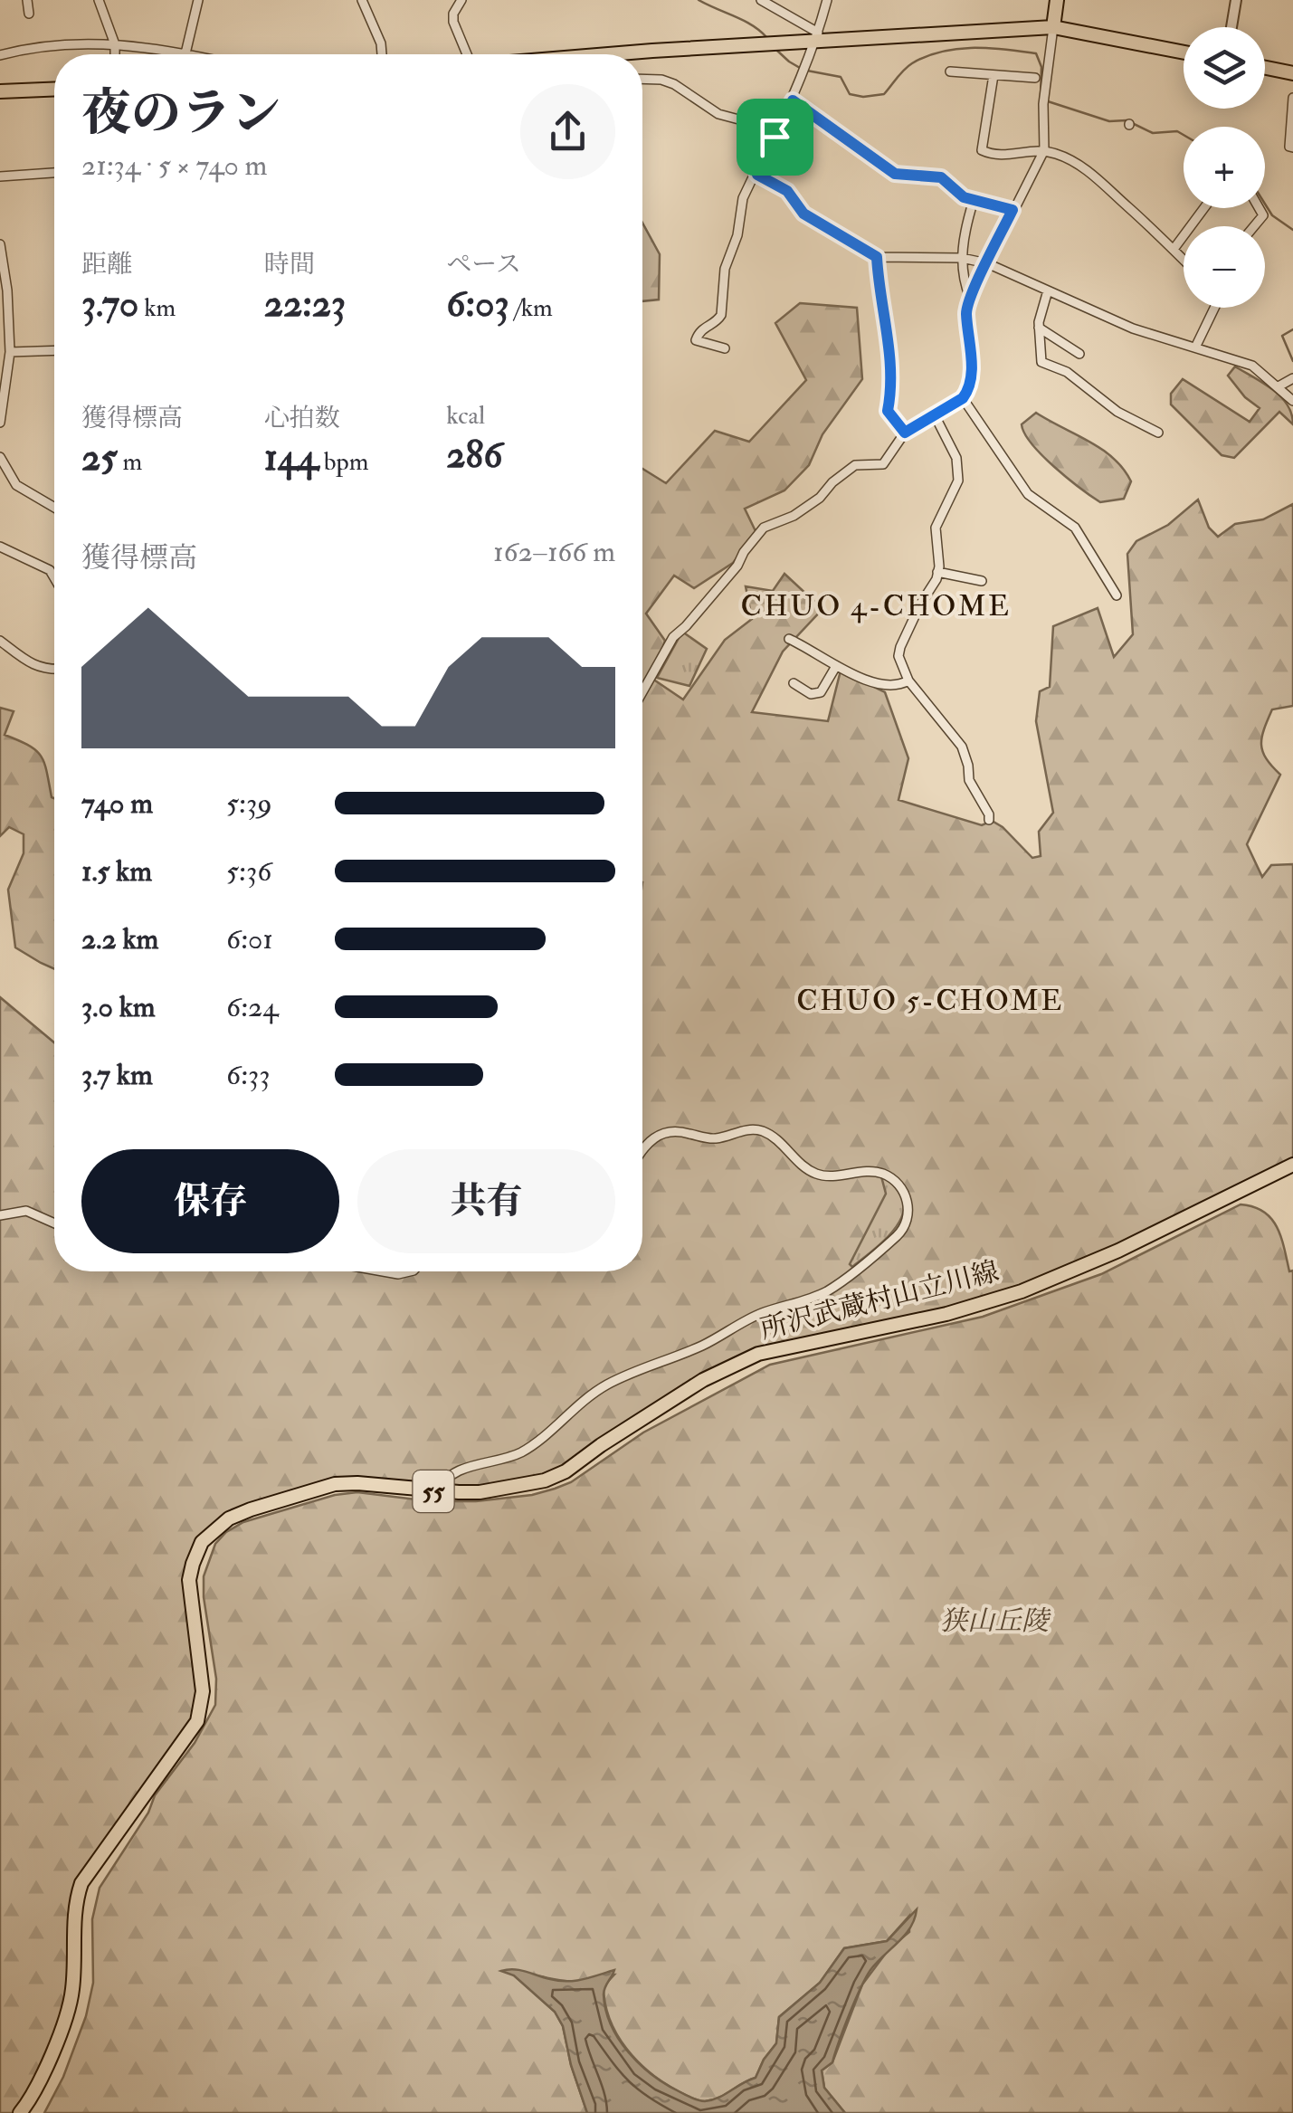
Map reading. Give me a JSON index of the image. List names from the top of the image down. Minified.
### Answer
{"streets":{"main road":["所沢武蔵村山立川線","55"]},"districts":["CHUO 4-CHOME","CHUO 5-CHOME"],"parks":["狭山丘陵"],"page":{"map_buttons":["+","−"],"heading":["夜のラン","21:34 · 5 × 740 m"],"stats":[["距離","3.70 km"],["時間","22:23"],["ペース","6:03 /km"],["獲得標高","25 m"],["心拍数","144 bpm"],["kcal","286"]],"chart":["獲得標高","162–166 m"],"list":[{"name":"740 m","note":"5:39"},{"name":"1.5 km","note":"5:36"},{"name":"2.2 km","note":"6:01"},{"name":"3.0 km","note":"6:24"},{"name":"3.7 km","note":"6:33"}],"buttons":["保存","共有"]}}
